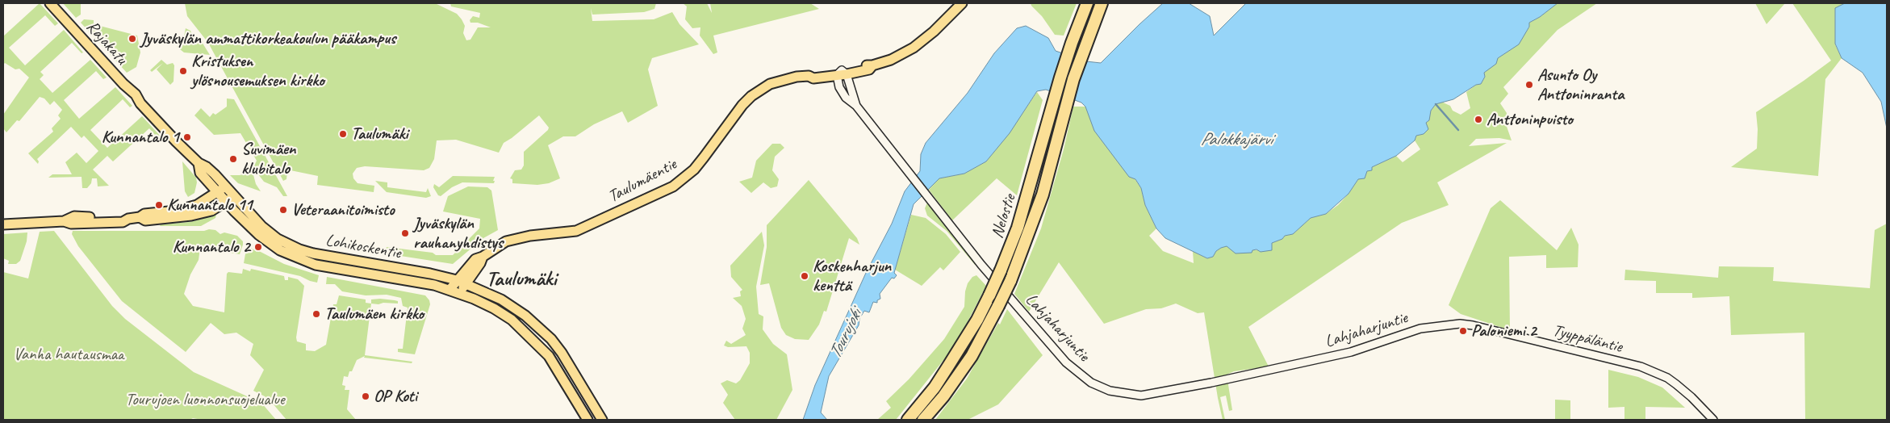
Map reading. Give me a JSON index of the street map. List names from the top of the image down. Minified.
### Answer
{"streets":{"highway":["Nelostie"],"main road":["Rajakatu","Taulumäentie","Lohikoskentie"],"street":["Lahjaharjuntie","Tyyppäläntie"]},"crossings":[["Rajakatu","Lohikoskentie"],["Taulumäentie","Lohikoskentie"],["Taulumäentie","Lahjaharjuntie"],["Lahjaharjuntie","Tyyppäläntie"]],"districts":["Taulumäki"],"water":["Palokkajärvi","Tourujoki"],"parks":["Vanha hautausmaa","Tourujoen luonnonsuojelualue"],"places":["Jyväskylän ammattikorkeakoulun pääkampus","Kristuksen ylösnousemuksen kirkko","Asunto Oy Anttoninranta","Anttoninpuisto","Taulumäki","Kunnantalo 1","Suvimäen klubitalo","Kunnantalo 11","Veteraanitoimisto","Jyväskylän rauhanyhdistys","Kunnantalo 2","Koskenharjun kenttä","Taulumäen kirkko","Paloniemi 2","OP Koti"]}
